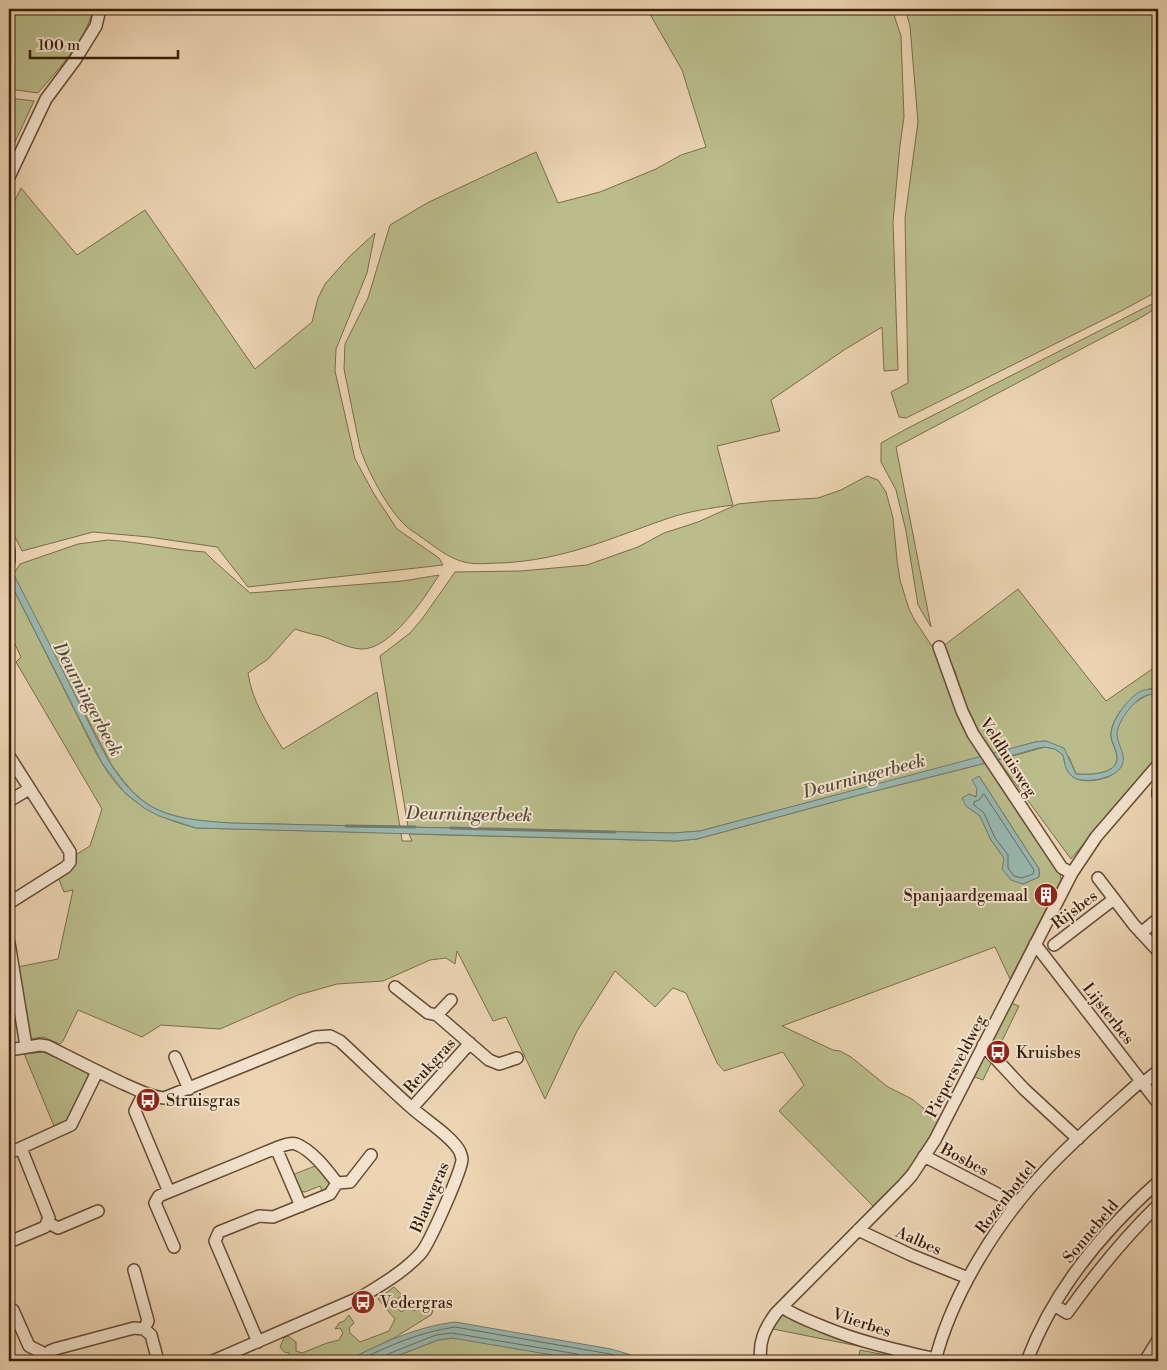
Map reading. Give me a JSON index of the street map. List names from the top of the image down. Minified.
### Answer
{"streets":{"street":["Veldhuisweg","Rijsbes","Lijsterbes","Reukgras","Piepersveldweg","Bosbes","Blauwgras","Rozenbottel","Sonnebeld","Aalbes","Vlierbes"]},"crossings":[["Veldhuisweg","Piepersveldweg"],["Lijsterbes","Piepersveldweg"],["Lijsterbes","Rozenbottel"],["Reukgras","Blauwgras"],["Piepersveldweg","Bosbes"],["Piepersveldweg","Aalbes"],["Piepersveldweg","Vlierbes"],["Bosbes","Rozenbottel"],["Rozenbottel","Aalbes"],["Rozenbottel","Vlierbes"]],"water":["Deurningerbeek"],"places":{"building":["Spanjaardgemaal"],"bus stop":["Kruisbes","Struisgras","Vedergras"]},"scale_bar":"100 m"}
